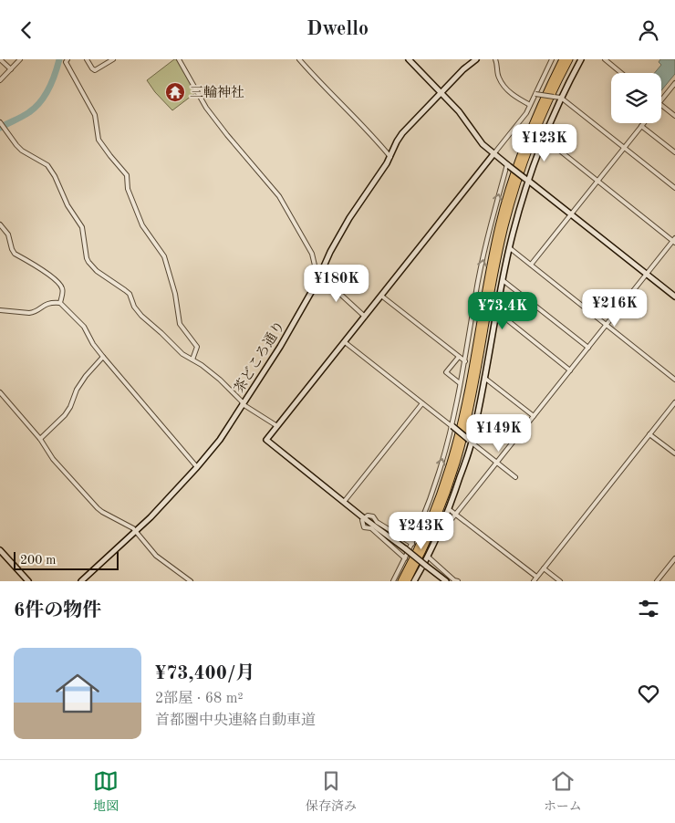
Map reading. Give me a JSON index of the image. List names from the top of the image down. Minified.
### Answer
{"streets":{"street":["茶どころ通り"]},"places":{"temple":["三輪神社"]},"scale_bar":"200 m","page":{"header":"Dwello","price":["¥123K","¥180K","¥216K","¥73.4K","¥149K","¥243K"],"scale":"200 m","heading":"6件の物件","list":[{"name":"¥73,400/月","note":"2部屋 · 68 m² · 首都圏中央連絡自動車道"}],"tabs":["地図","保存済み","ホーム"]}}
